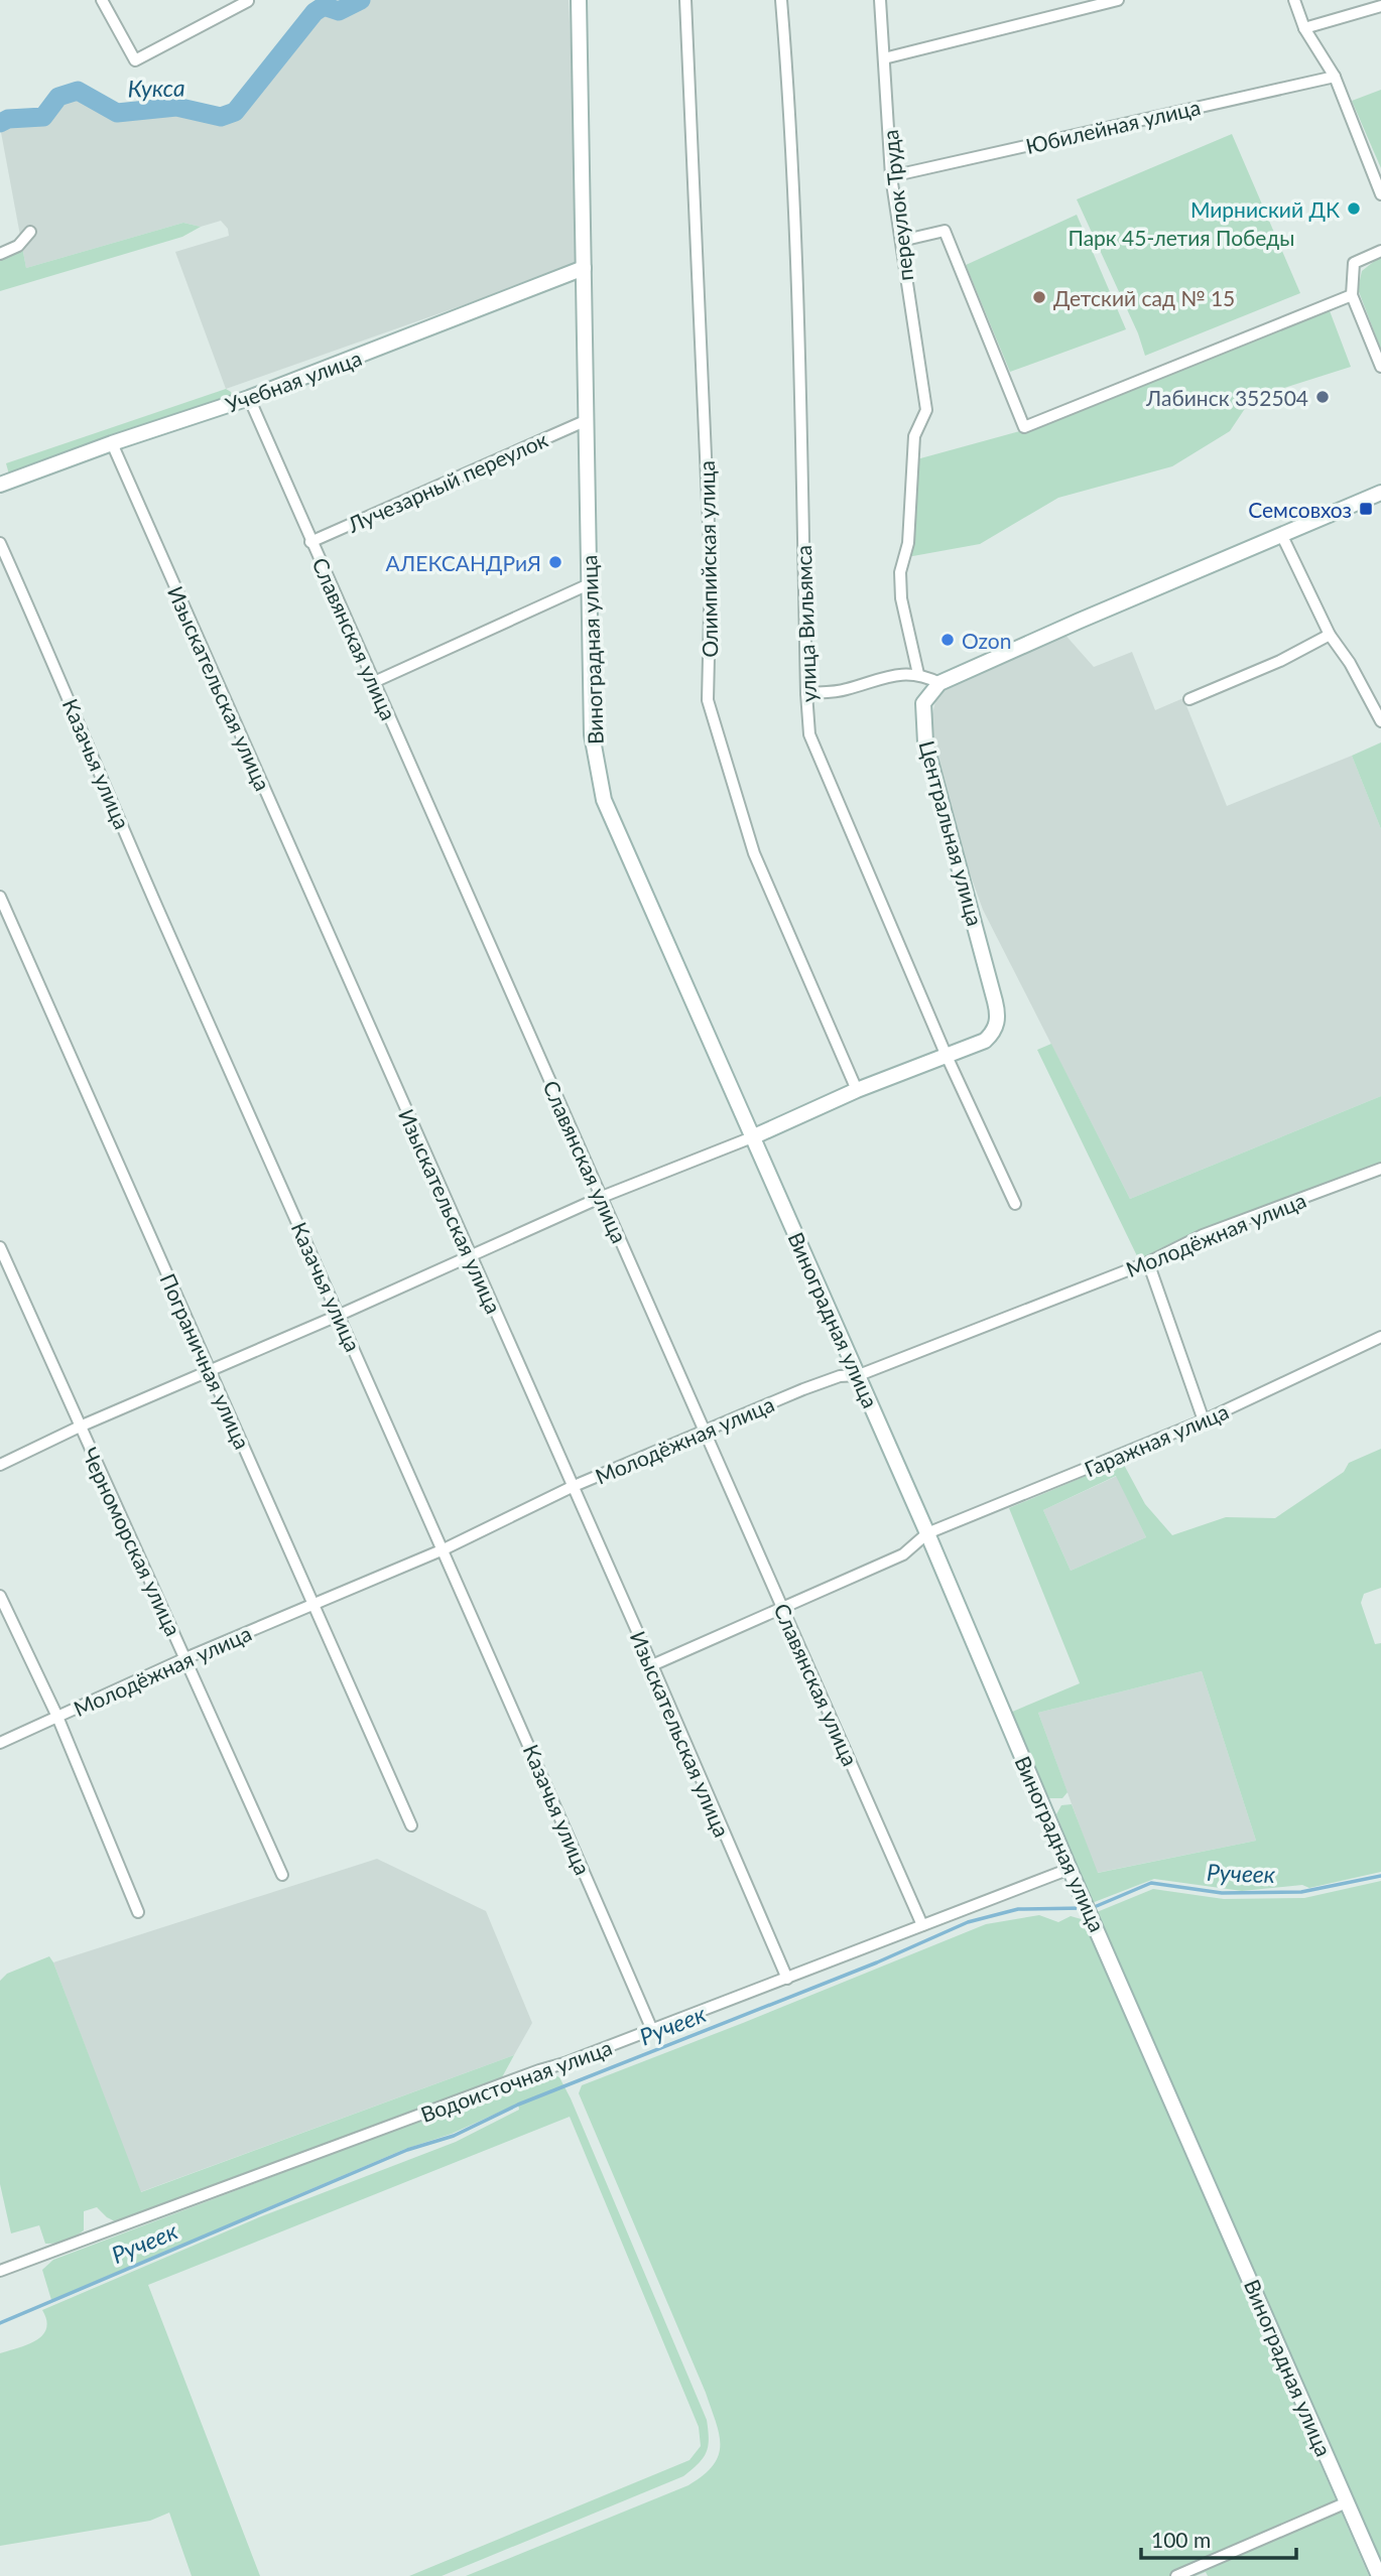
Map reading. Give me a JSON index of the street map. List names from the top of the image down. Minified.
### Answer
{"streets":{"street":["Юбилейная улица","переулок Труда","Учебная улица","Лучезарный переулок","Олимпийская улица","улица Вильямса","Славянская улица","Виноградная улица","Изыскательская улица","Казачья улица","Центральная улица","Молодёжная улица","Пограничная улица","Гаражная улица","Черноморская улица","Водоисточная улица"]},"crossings":[["Юбилейная улица","переулок Труда"],["Учебная улица","Славянская улица"],["Учебная улица","Виноградная улица"],["Учебная улица","Изыскательская улица"],["Лучезарный переулок","Славянская улица"],["Лучезарный переулок","Виноградная улица"],["Олимпийская улица","Центральная улица"],["улица Вильямса","Центральная улица"],["Славянская улица","Молодёжная улица"],["Славянская улица","Гаражная улица"],["Славянская улица","Водоисточная улица"],["Виноградная улица","Центральная улица"],["Виноградная улица","Молодёжная улица"],["Виноградная улица","Гаражная улица"],["Виноградная улица","Водоисточная улица"],["Изыскательская улица","Молодёжная улица"],["Изыскательская улица","Гаражная улица"],["Изыскательская улица","Водоисточная улица"],["Казачья улица","Молодёжная улица"],["Казачья улица","Водоисточная улица"],["Молодёжная улица","Пограничная улица"],["Молодёжная улица","Черноморская улица"]],"water":["Кукса","Ручеек"],"parks":["Парк 45-летия Победы"],"places":{"other":["Мирниский ДК","Детский сад № 15","Лабинск 352504","АЛЕКСАНДРиЯ","Ozon"],"transit":["Семсовхоз"]},"scale_bar":"100 m"}
